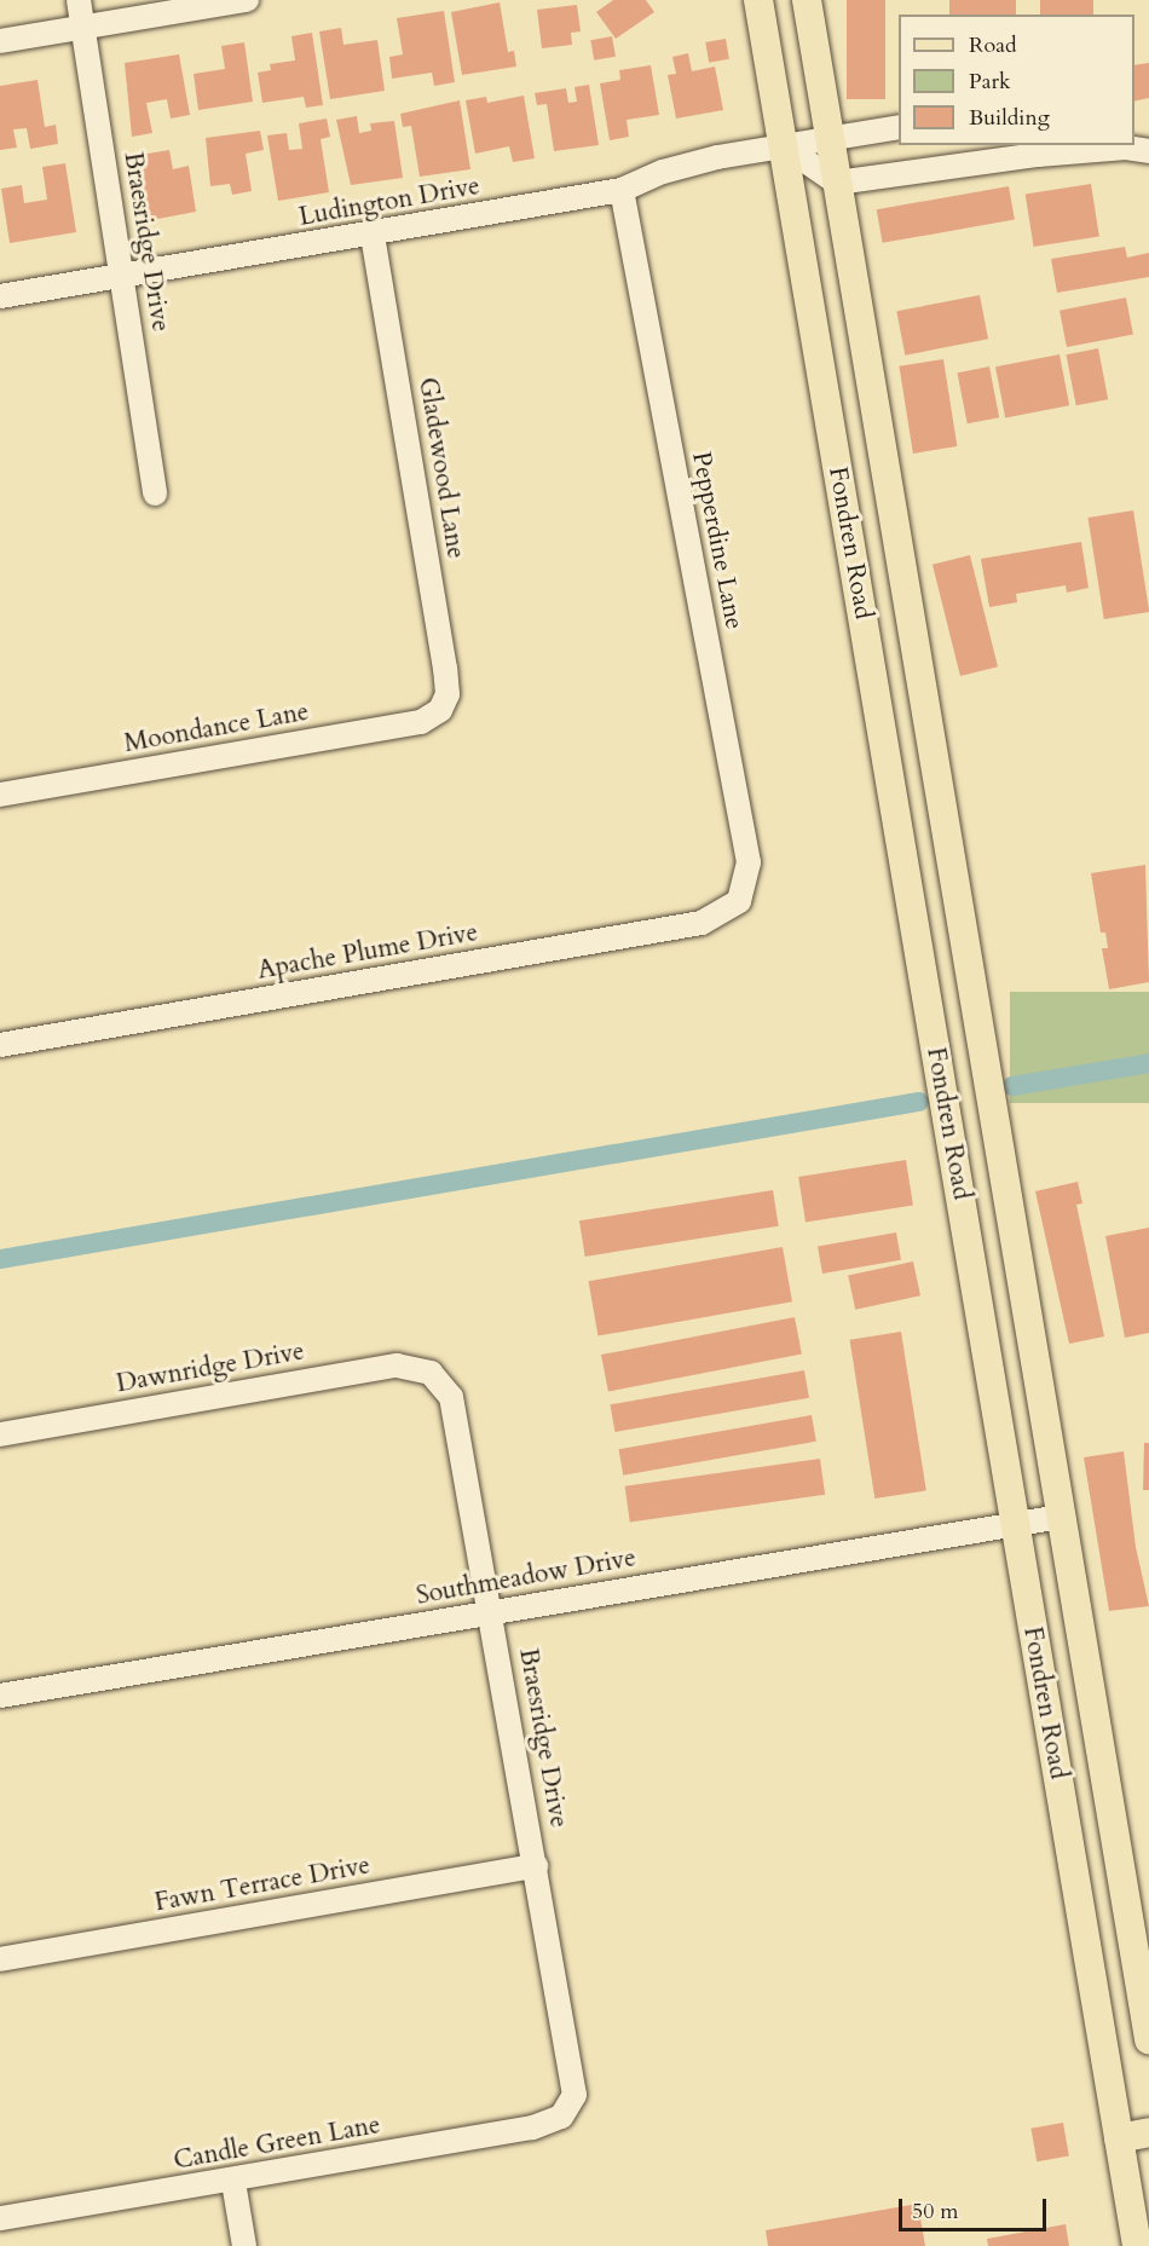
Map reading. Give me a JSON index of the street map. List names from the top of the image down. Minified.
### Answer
{"streets":{"main road":["Fondren Road"],"street":["Ludington Drive","Braesridge Drive","Gladewood Lane","Pepperdine Lane","Moondance Lane","Apache Plume Drive","Dawnridge Drive","Southmeadow Drive","Fawn Terrace Drive","Candle Green Lane"]},"crossings":[["Ludington Drive","Braesridge Drive"],["Ludington Drive","Gladewood Lane"],["Ludington Drive","Pepperdine Lane"],["Ludington Drive","Fondren Road"],["Braesridge Drive","Dawnridge Drive"],["Braesridge Drive","Southmeadow Drive"],["Braesridge Drive","Fawn Terrace Drive"],["Braesridge Drive","Candle Green Lane"],["Gladewood Lane","Moondance Lane"],["Pepperdine Lane","Apache Plume Drive"],["Fondren Road","Southmeadow Drive"]],"legend":["Road","Park","Building"],"scale_bar":"50 m"}
